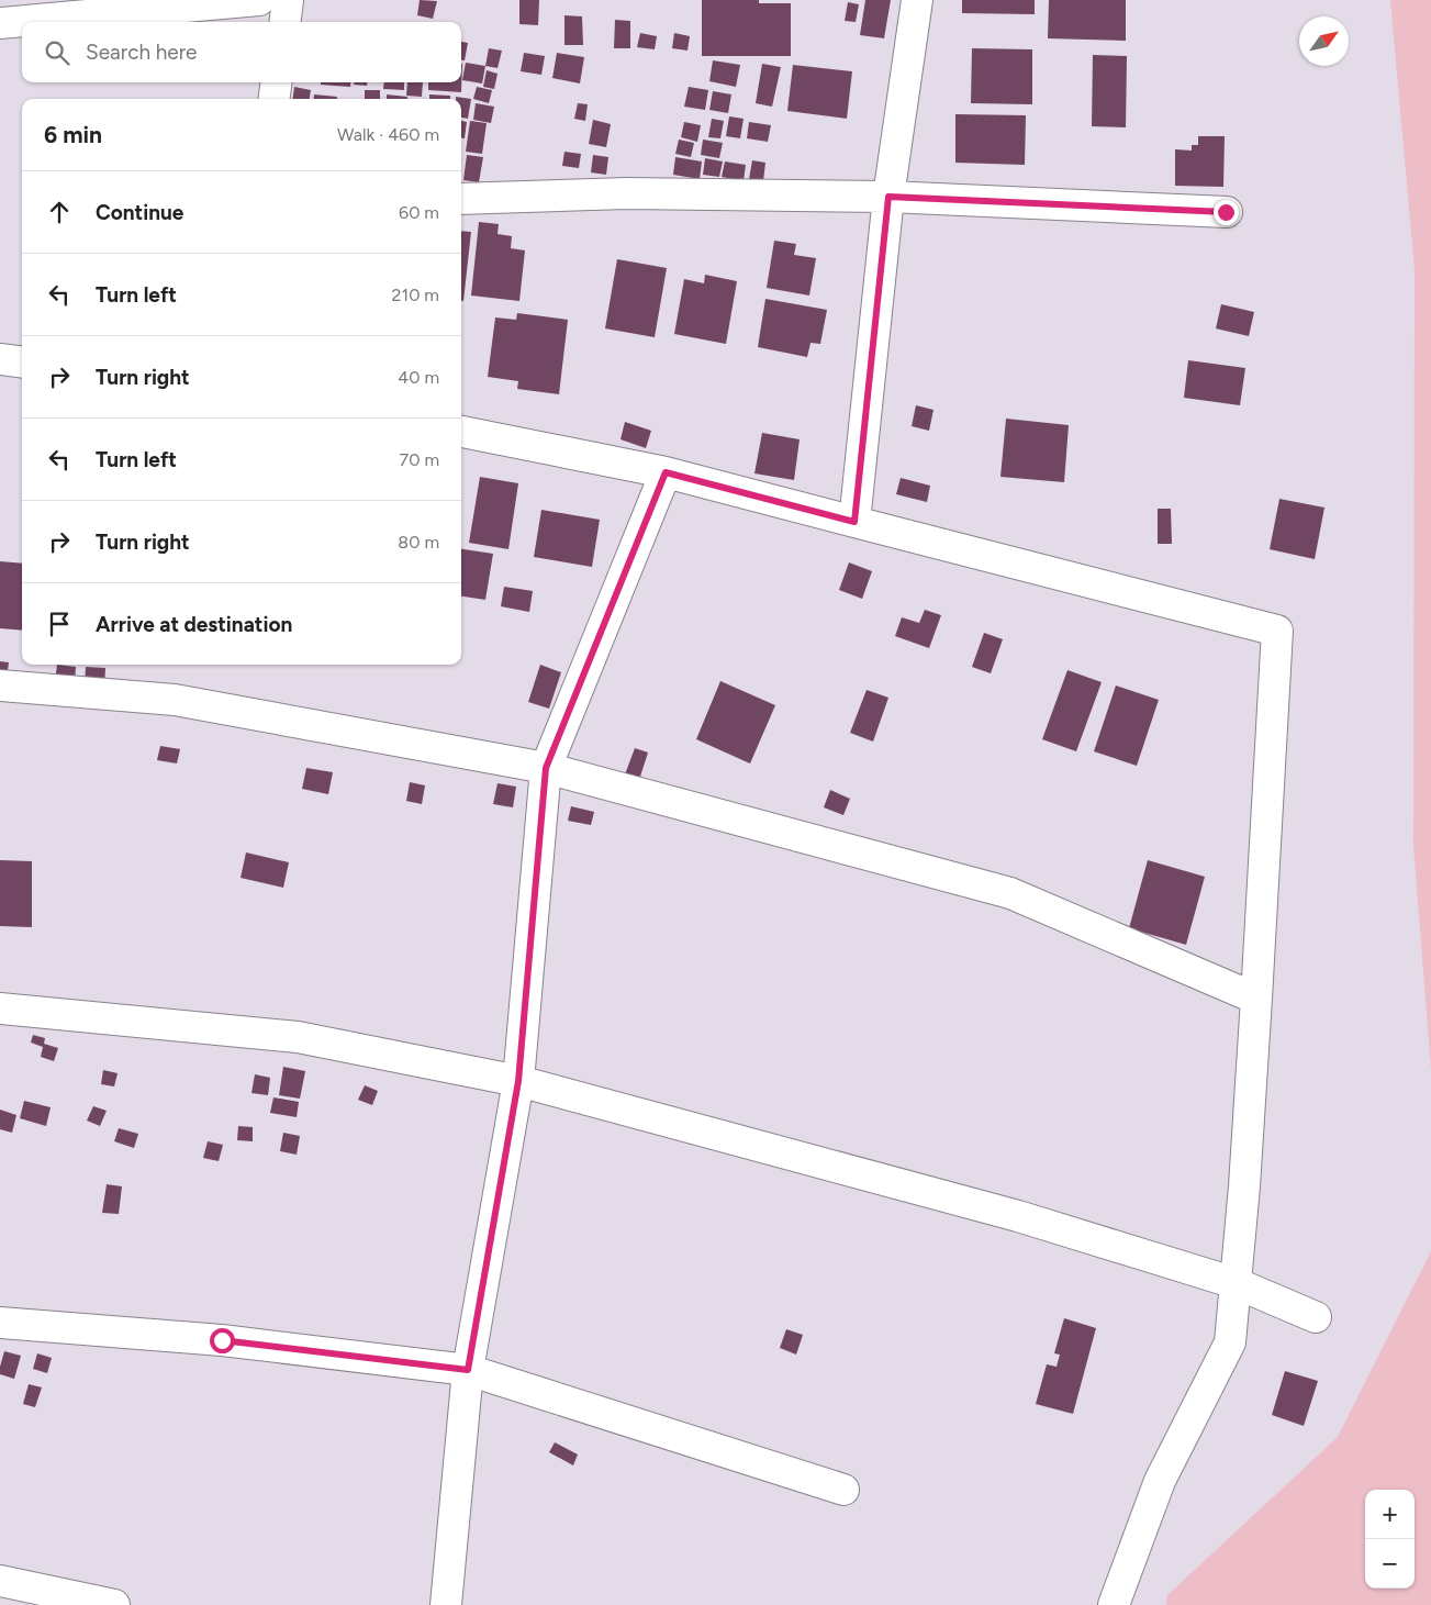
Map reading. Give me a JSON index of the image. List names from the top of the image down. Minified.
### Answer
{"north":"top right","page":{"search":"Search here","heading":["6 min","Walk · 460 m"],"list":[["Continue","60 m"],["Turn left","210 m"],["Turn right","40 m"],["Turn left","70 m"],["Turn right","80 m"],"Arrive at destination"],"map_buttons":["+","−"]}}
